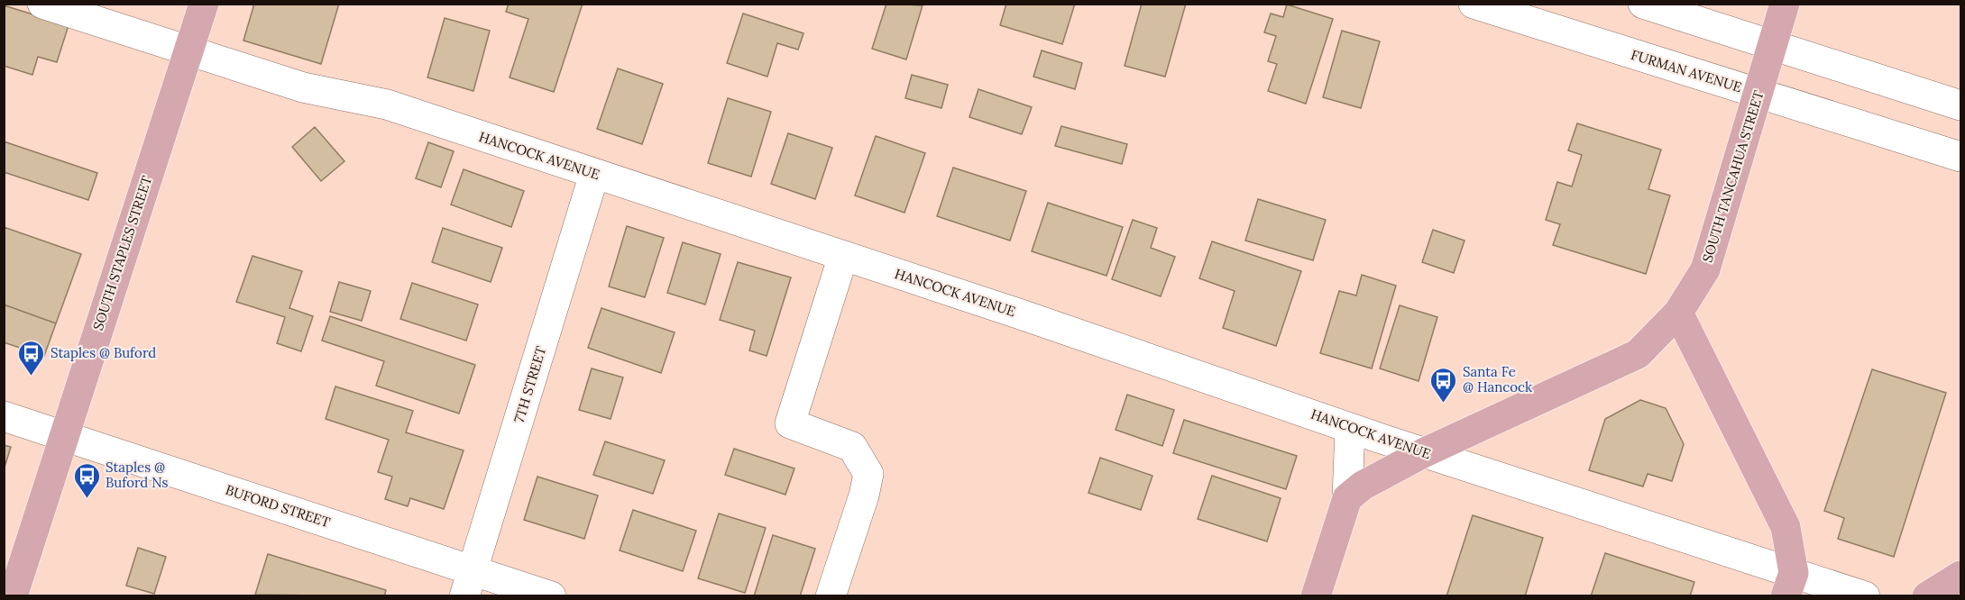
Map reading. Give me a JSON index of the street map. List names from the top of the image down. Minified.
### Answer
{"streets":{"main road":["SOUTH TANCAHUA STREET","SOUTH STAPLES STREET"],"street":["FURMAN AVENUE","HANCOCK AVENUE","7TH STREET","BUFORD STREET"]},"crossings":[["FURMAN AVENUE","SOUTH TANCAHUA STREET"],["HANCOCK AVENUE","SOUTH TANCAHUA STREET"],["HANCOCK AVENUE","SOUTH STAPLES STREET"],["HANCOCK AVENUE","7TH STREET"],["SOUTH STAPLES STREET","BUFORD STREET"],["7TH STREET","BUFORD STREET"]],"places":{"bus stop":["Staples @ Buford","Santa Fe @ Hancock","Staples @ Buford Ns"]}}
